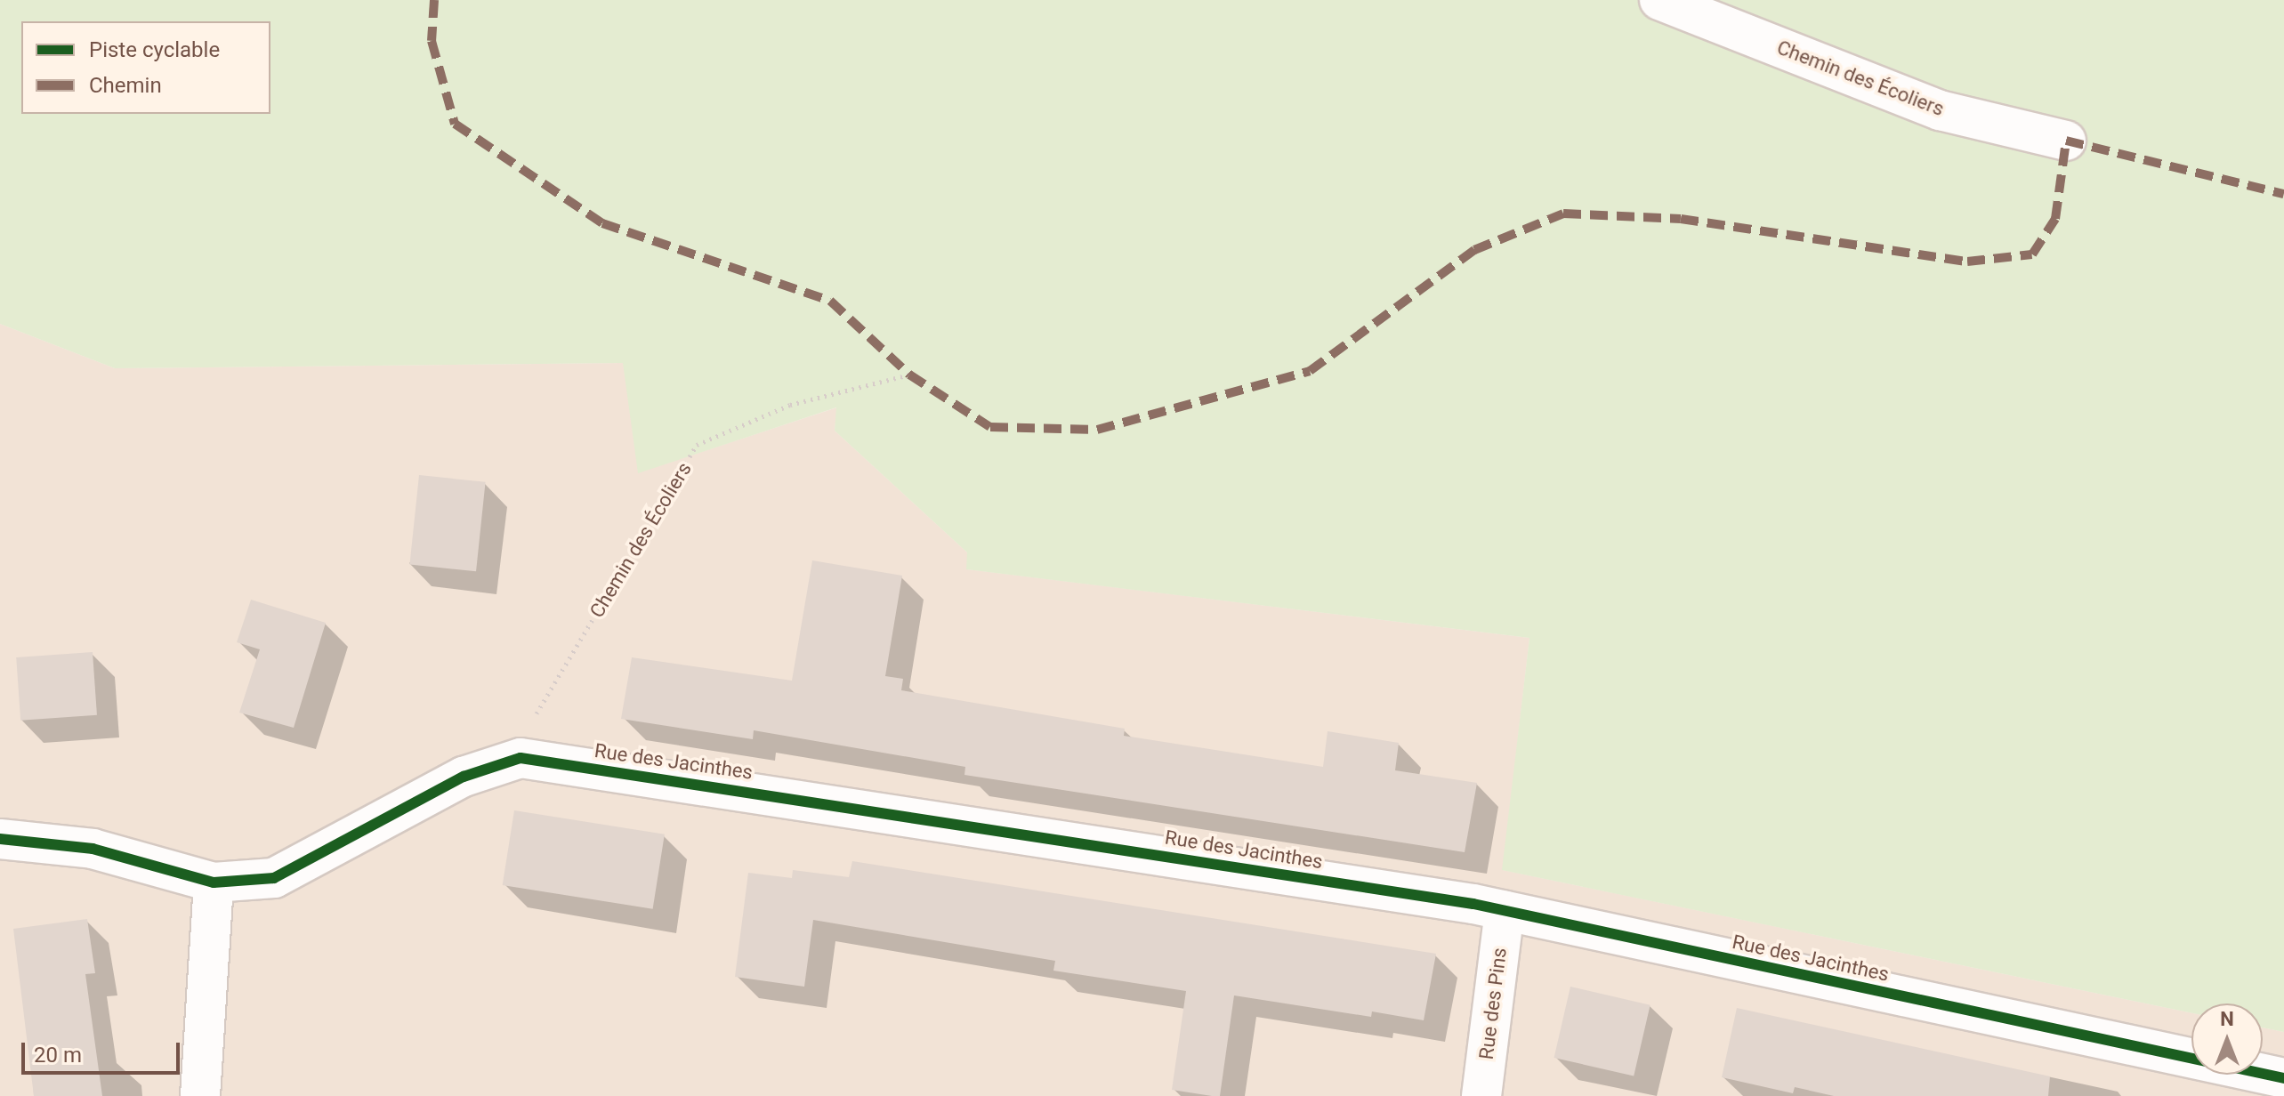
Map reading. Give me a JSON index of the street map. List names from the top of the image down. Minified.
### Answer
{"streets":{"street":["Chemin des Écoliers","Rue des Jacinthes","Rue des Pins"]},"crossings":[["Chemin des Écoliers","Rue des Jacinthes"],["Rue des Jacinthes","Rue des Pins"]],"legend":["Piste cyclable","Chemin"],"scale_bar":"20 m","north":"top"}
